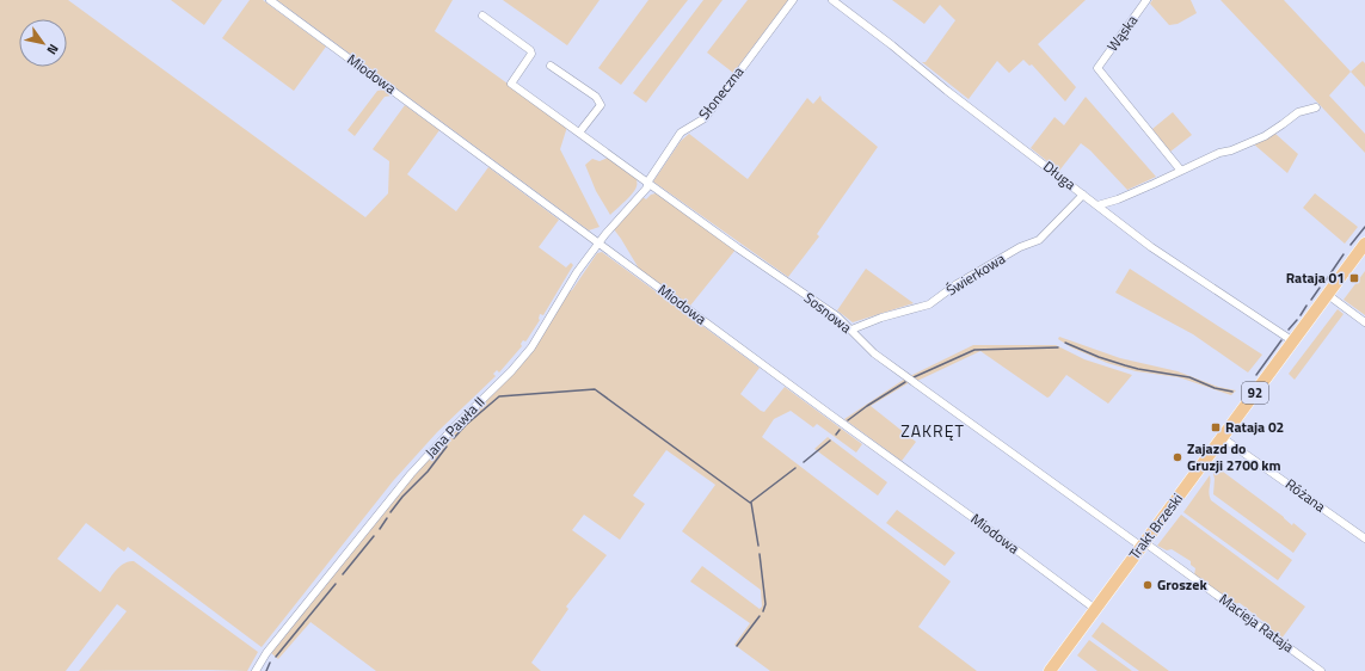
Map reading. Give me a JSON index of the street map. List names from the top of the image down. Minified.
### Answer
{"streets":{"main road":["92","Trakt Brzeski"],"street":["Wąska","Miodowa","Słoneczna","Długa","Świerkowa","Sosnowa","Jana Pawła II","Różana","Macieja Rataja"]},"crossings":[["Miodowa","Jana Pawła II"],["Miodowa","Trakt Brzeski"],["Słoneczna","Sosnowa"],["Słoneczna","Jana Pawła II"],["Długa","Świerkowa"],["Długa","Trakt Brzeski"],["Świerkowa","Sosnowa"],["Sosnowa","Jana Pawła II"],["Sosnowa","Trakt Brzeski"],["Sosnowa","Macieja Rataja"],["Różana","Trakt Brzeski"],["Trakt Brzeski","Macieja Rataja"]],"districts":["ZAKRĘT"],"places":{"transit":["Rataja 01","Rataja 02"],"other":["Zajazd do Gruzji 2700 km","Groszek"]},"north":"bottom right"}
